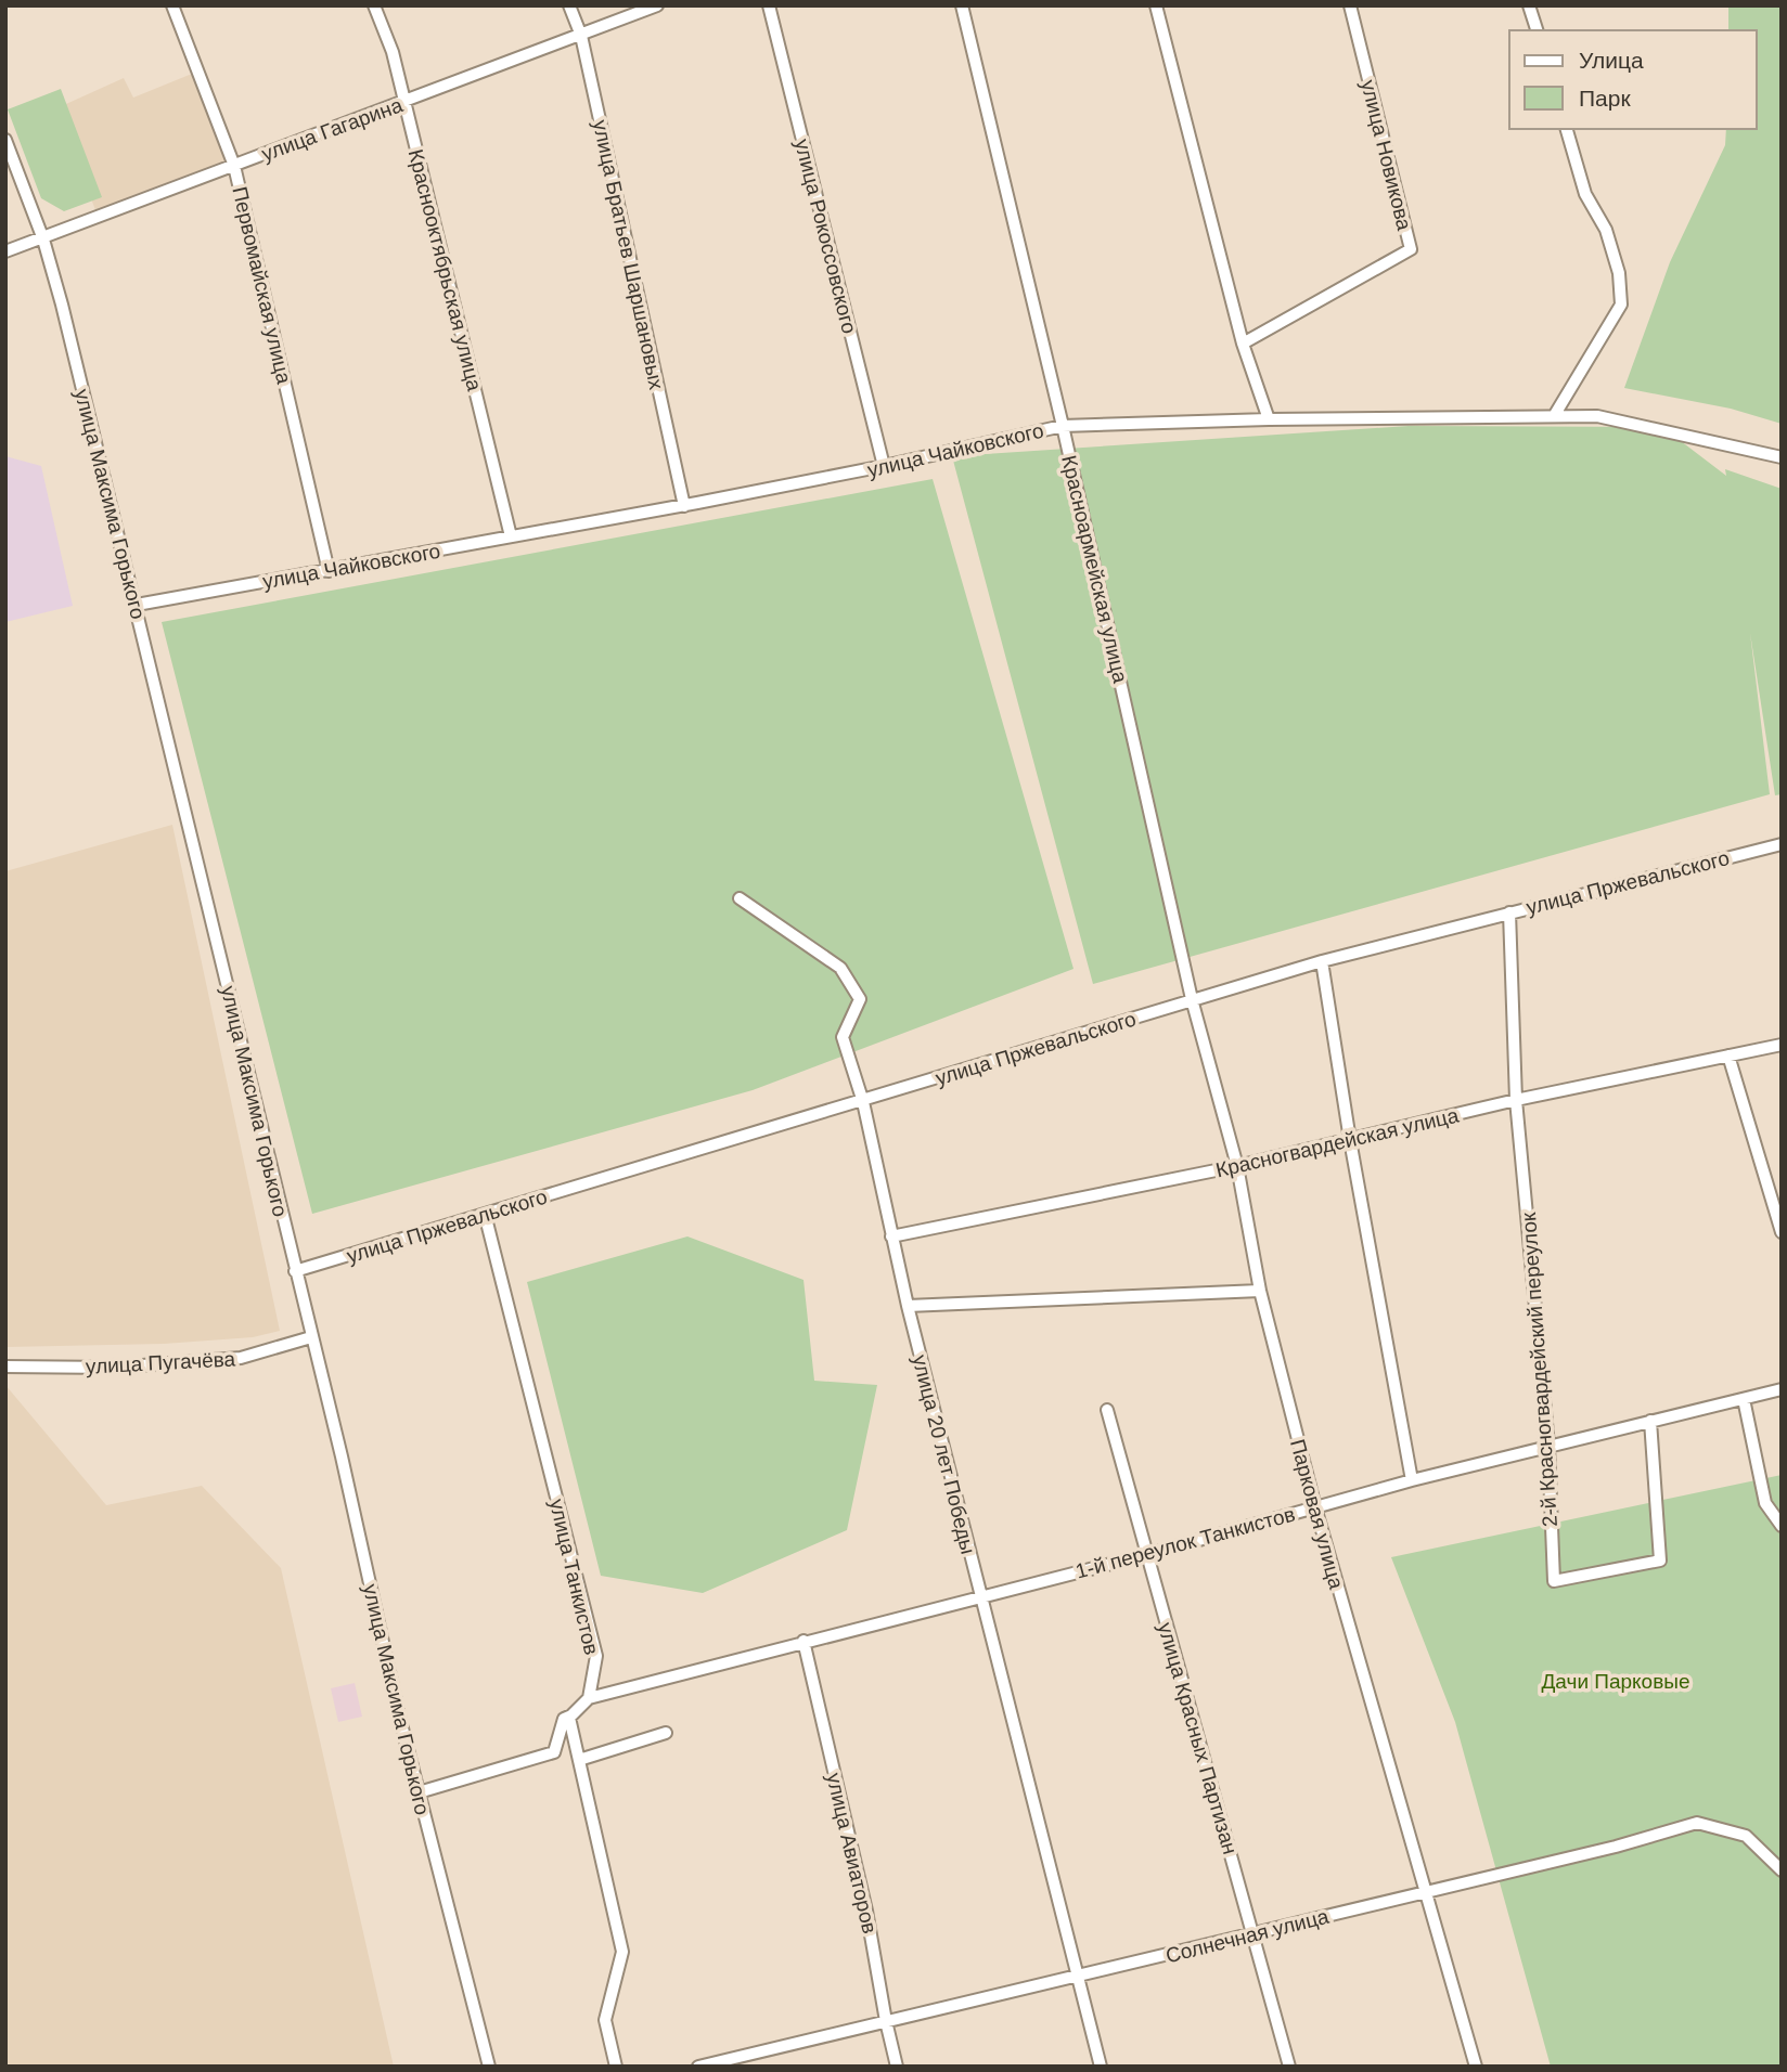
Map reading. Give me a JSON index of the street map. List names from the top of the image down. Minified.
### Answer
{"streets":{"street":["улица Гагарина","улица Новикова","улица Рокоссовского","улица Братьев Шаршановых","Краснооктябрьская улица","Первомайская улица","улица Чайковского","улица Максима Горького","Красноармейская улица","улица Пржевальского","Красногвардейская улица","улица Пугачёва","2-й Красногвардейский переулок","улица 20 лет Победы","Парковая улица","1-й переулок Танкистов","улица Танкистов","улица Красных Партизан","улица Авиаторов","Солнечная улица"]},"crossings":[["улица Гагарина","улица Братьев Шаршановых"],["улица Гагарина","Краснооктябрьская улица"],["улица Гагарина","Первомайская улица"],["улица Гагарина","улица Максима Горького"],["улица Рокоссовского","улица Чайковского"],["улица Братьев Шаршановых","улица Чайковского"],["Краснооктябрьская улица","улица Чайковского"],["Первомайская улица","улица Чайковского"],["улица Чайковского","улица Максима Горького"],["улица Чайковского","Красноармейская улица"],["улица Максима Горького","улица Пржевальского"],["улица Максима Горького","улица Пугачёва"],["Красноармейская улица","улица Пржевальского"],["Красноармейская улица","Парковая улица"],["улица Пржевальского","2-й Красногвардейский переулок"],["улица Пржевальского","улица 20 лет Победы"],["улица Пржевальского","Парковая улица"],["улица Пржевальского","улица Танкистов"],["Красногвардейская улица","2-й Красногвардейский переулок"],["Красногвардейская улица","улица 20 лет Победы"],["Красногвардейская улица","Парковая улица"],["2-й Красногвардейский переулок","1-й переулок Танкистов"],["улица 20 лет Победы","1-й переулок Танкистов"],["улица 20 лет Победы","Солнечная улица"],["Парковая улица","1-й переулок Танкистов"],["Парковая улица","Солнечная улица"],["1-й переулок Танкистов","улица Танкистов"],["1-й переулок Танкистов","улица Красных Партизан"],["1-й переулок Танкистов","улица Авиаторов"],["улица Красных Партизан","Солнечная улица"],["улица Авиаторов","Солнечная улица"]],"parks":["Дачи Парковые"],"legend":["Улица","Парк"]}
